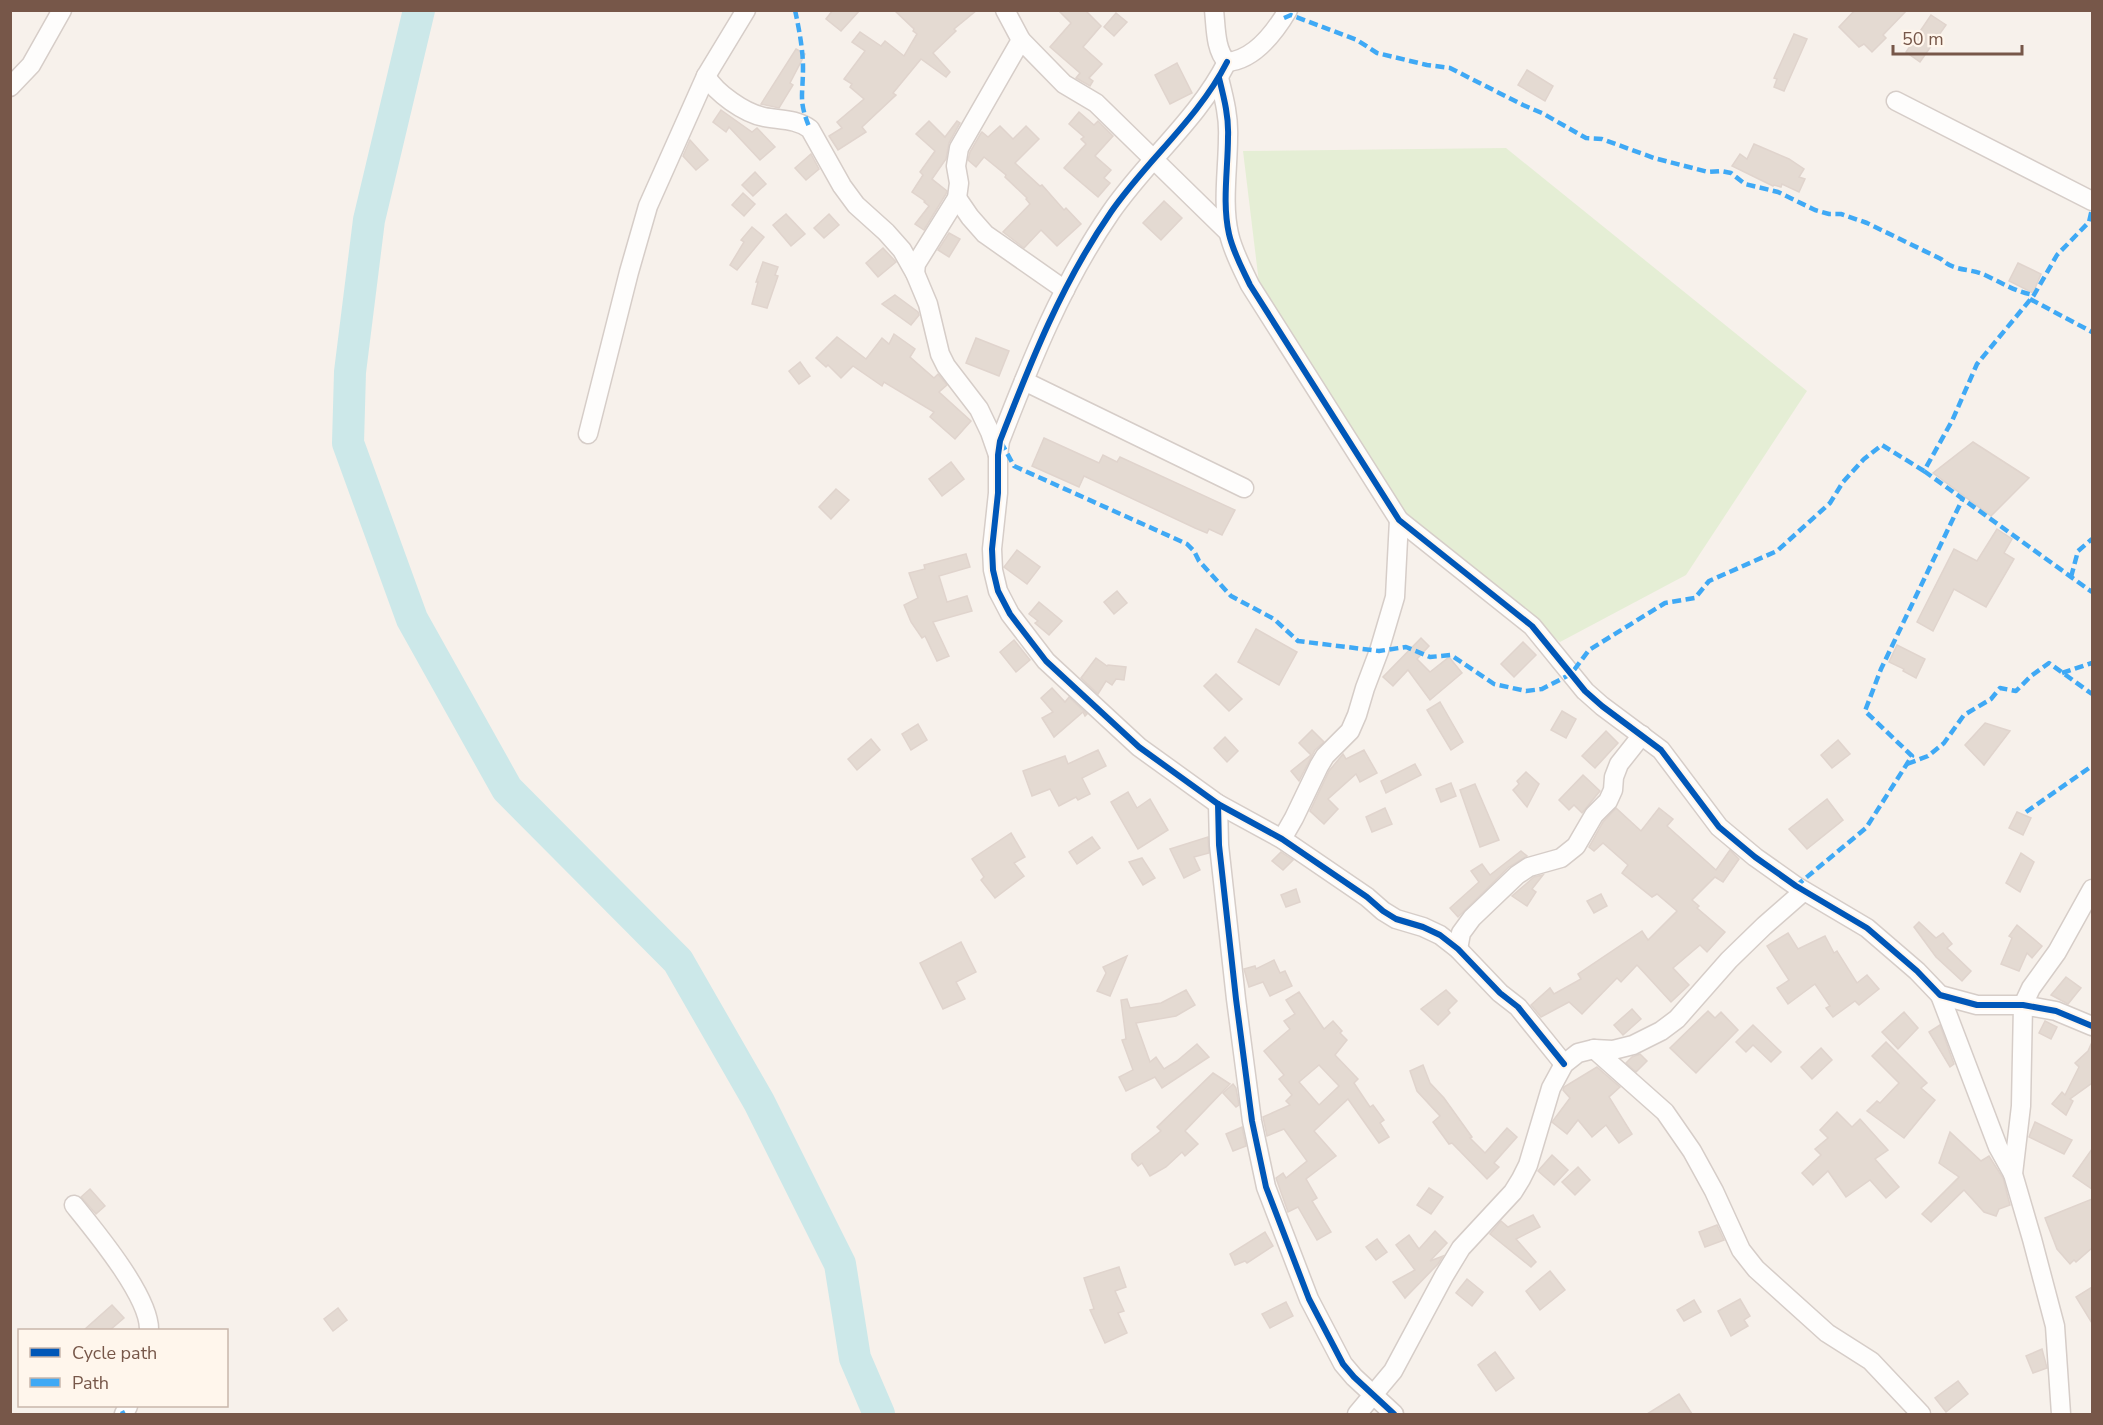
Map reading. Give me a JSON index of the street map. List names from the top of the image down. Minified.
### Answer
{"legend":["Cycle path","Path"],"scale_bar":"50 m"}
